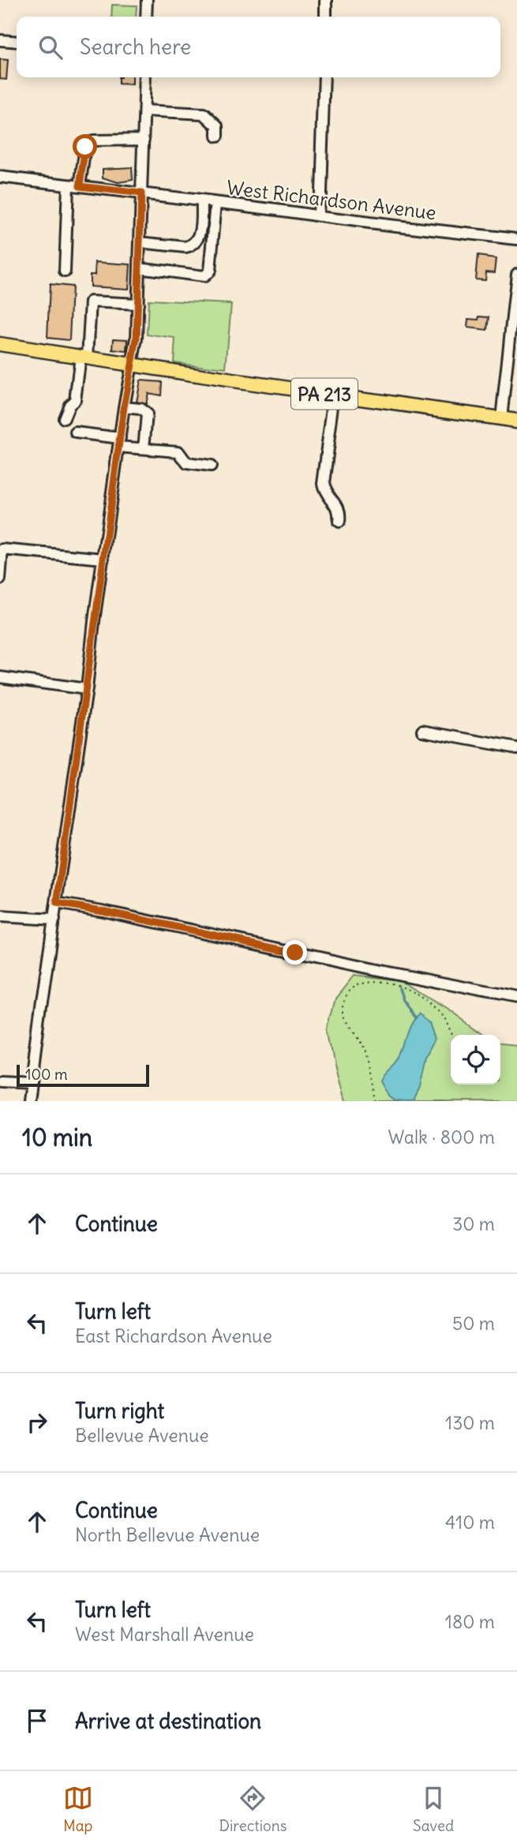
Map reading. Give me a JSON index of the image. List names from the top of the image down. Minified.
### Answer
{"streets":{"main road":["PA 213"],"street":["West Richardson Avenue"]},"scale_bar":"100 m","page":{"search":"Search here","scale":"100 m","heading":["10 min","Walk · 800 m"],"list":[["Continue","30 m"],["Turn left","East Richardson Avenue","50 m"],["Turn right","Bellevue Avenue","130 m"],["Continue","North Bellevue Avenue","410 m"],["Turn left","West Marshall Avenue","180 m"],"Arrive at destination"],"nav":["Map","Directions","Saved"]}}
